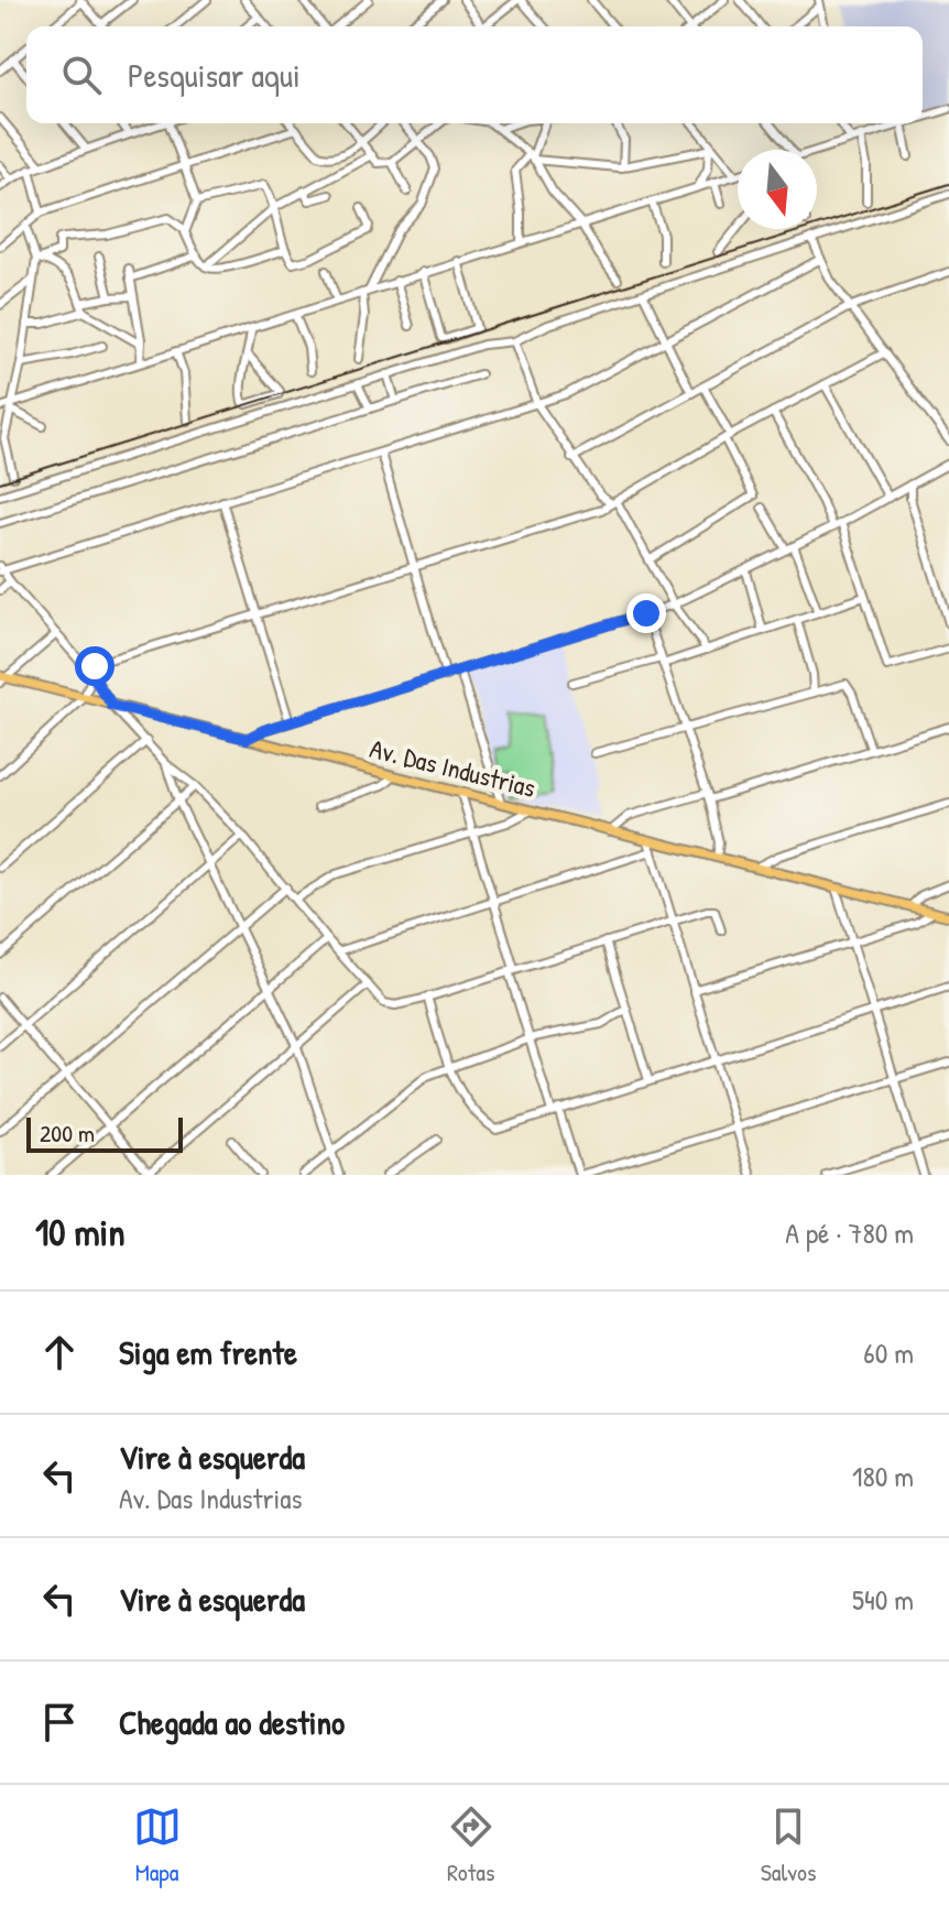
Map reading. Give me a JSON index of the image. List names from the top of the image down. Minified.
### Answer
{"streets":{"main road":["Av. Das Industrias"]},"scale_bar":"200 m","north":"bottom","page":{"search":"Pesquisar aqui","scale":"200 m","heading":["10 min","A pé · 780 m"],"list":[["Siga em frente","60 m"],["Vire à esquerda","Av. Das Industrias","180 m"],["Vire à esquerda","540 m"],"Chegada ao destino"],"nav":["Mapa","Rotas","Salvos"]}}
